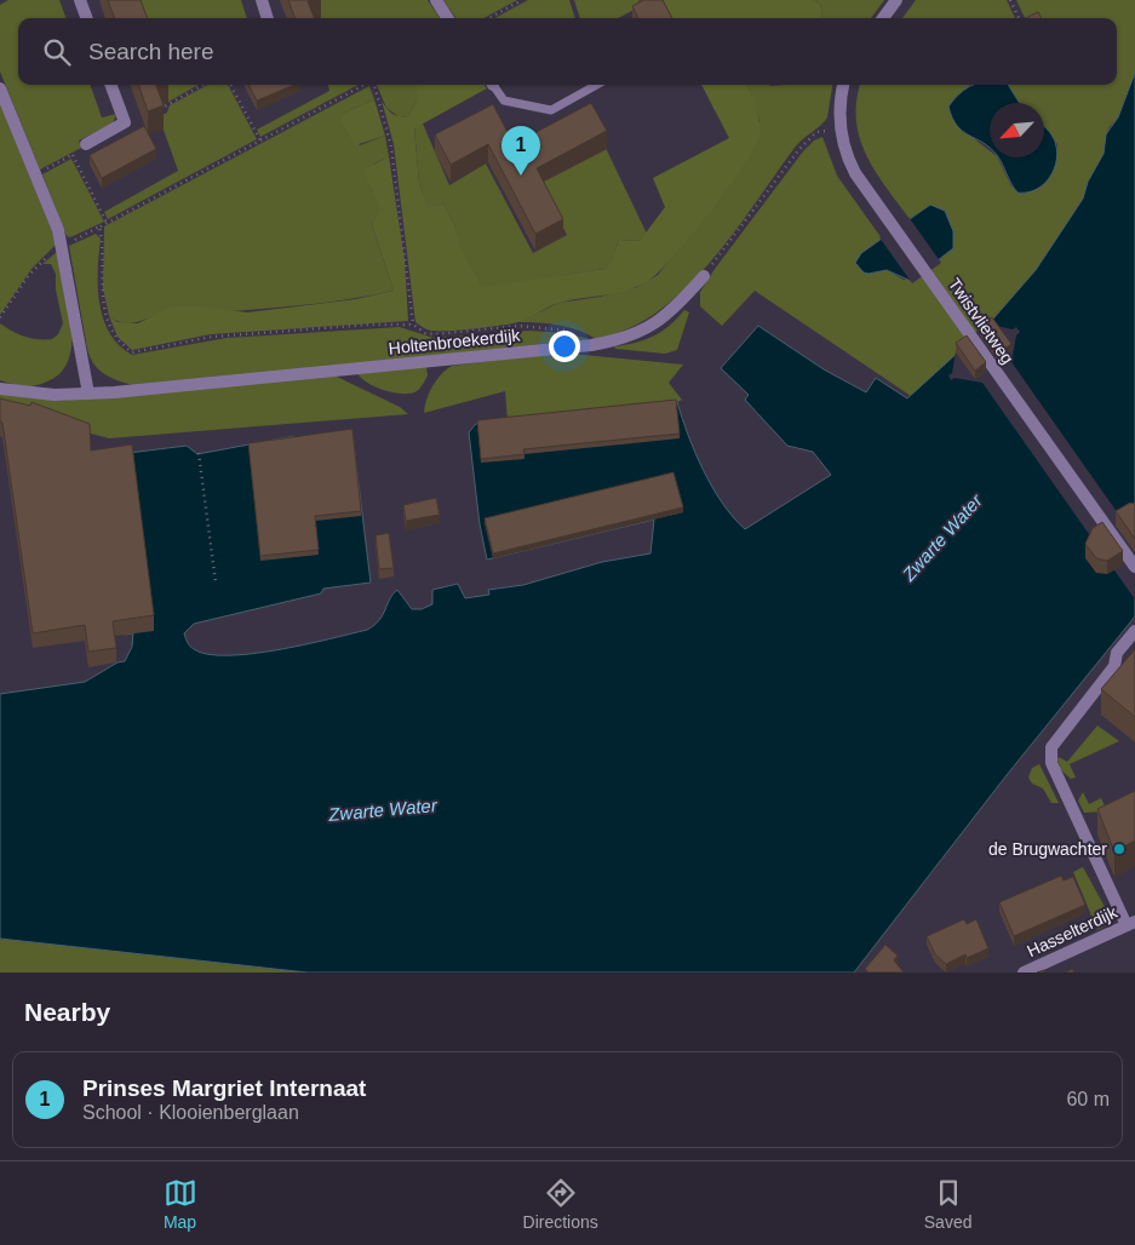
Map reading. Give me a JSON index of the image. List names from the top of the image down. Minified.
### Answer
{"streets":{"street":["Twistvlietweg","Holtenbroekerdijk","Hasselterdijk"]},"water":["Zwarte Water"],"places":["de Brugwachter"],"north":"bottom left","page":{"search":"Search here","pins":"1","heading":"Nearby","list":[{"mark":"1","name":"Prinses Margriet Internaat","note":"School · Klooienberglaan","value":"60 m"}],"nav":["Map","Directions","Saved"]}}
